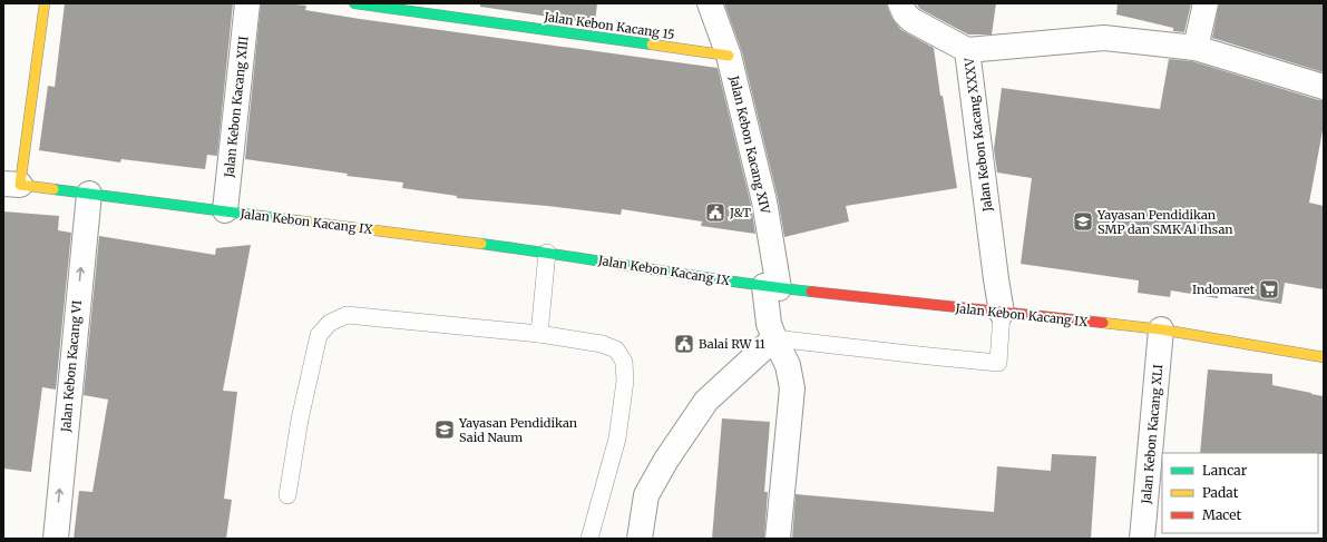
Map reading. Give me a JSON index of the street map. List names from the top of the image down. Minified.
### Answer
{"streets":{"street":["Jalan Kebon Kacang 15","Jalan Kebon Kacang XIII","Jalan Kebon Kacang XXXV","Jalan Kebon Kacang XIV","Jalan Kebon Kacang IX","Jalan Kebon Kacang VI","Jalan Kebon Kacang XLI"]},"crossings":[["Jalan Kebon Kacang 15","Jalan Kebon Kacang XIV"],["Jalan Kebon Kacang XIII","Jalan Kebon Kacang IX"],["Jalan Kebon Kacang XXXV","Jalan Kebon Kacang IX"],["Jalan Kebon Kacang XIV","Jalan Kebon Kacang IX"],["Jalan Kebon Kacang IX","Jalan Kebon Kacang VI"],["Jalan Kebon Kacang IX","Jalan Kebon Kacang XLI"]],"one_way":["Jalan Kebon Kacang VI"],"places":{"public building":["J&T","Balai RW 11"],"school or university":["Yayasan Pendidikan SMP dan SMK Al Ihsan","Yayasan Pendidikan Said Naum"],"supermarket":["Indomaret"]},"legend":["Lancar","Padat","Macet"]}
